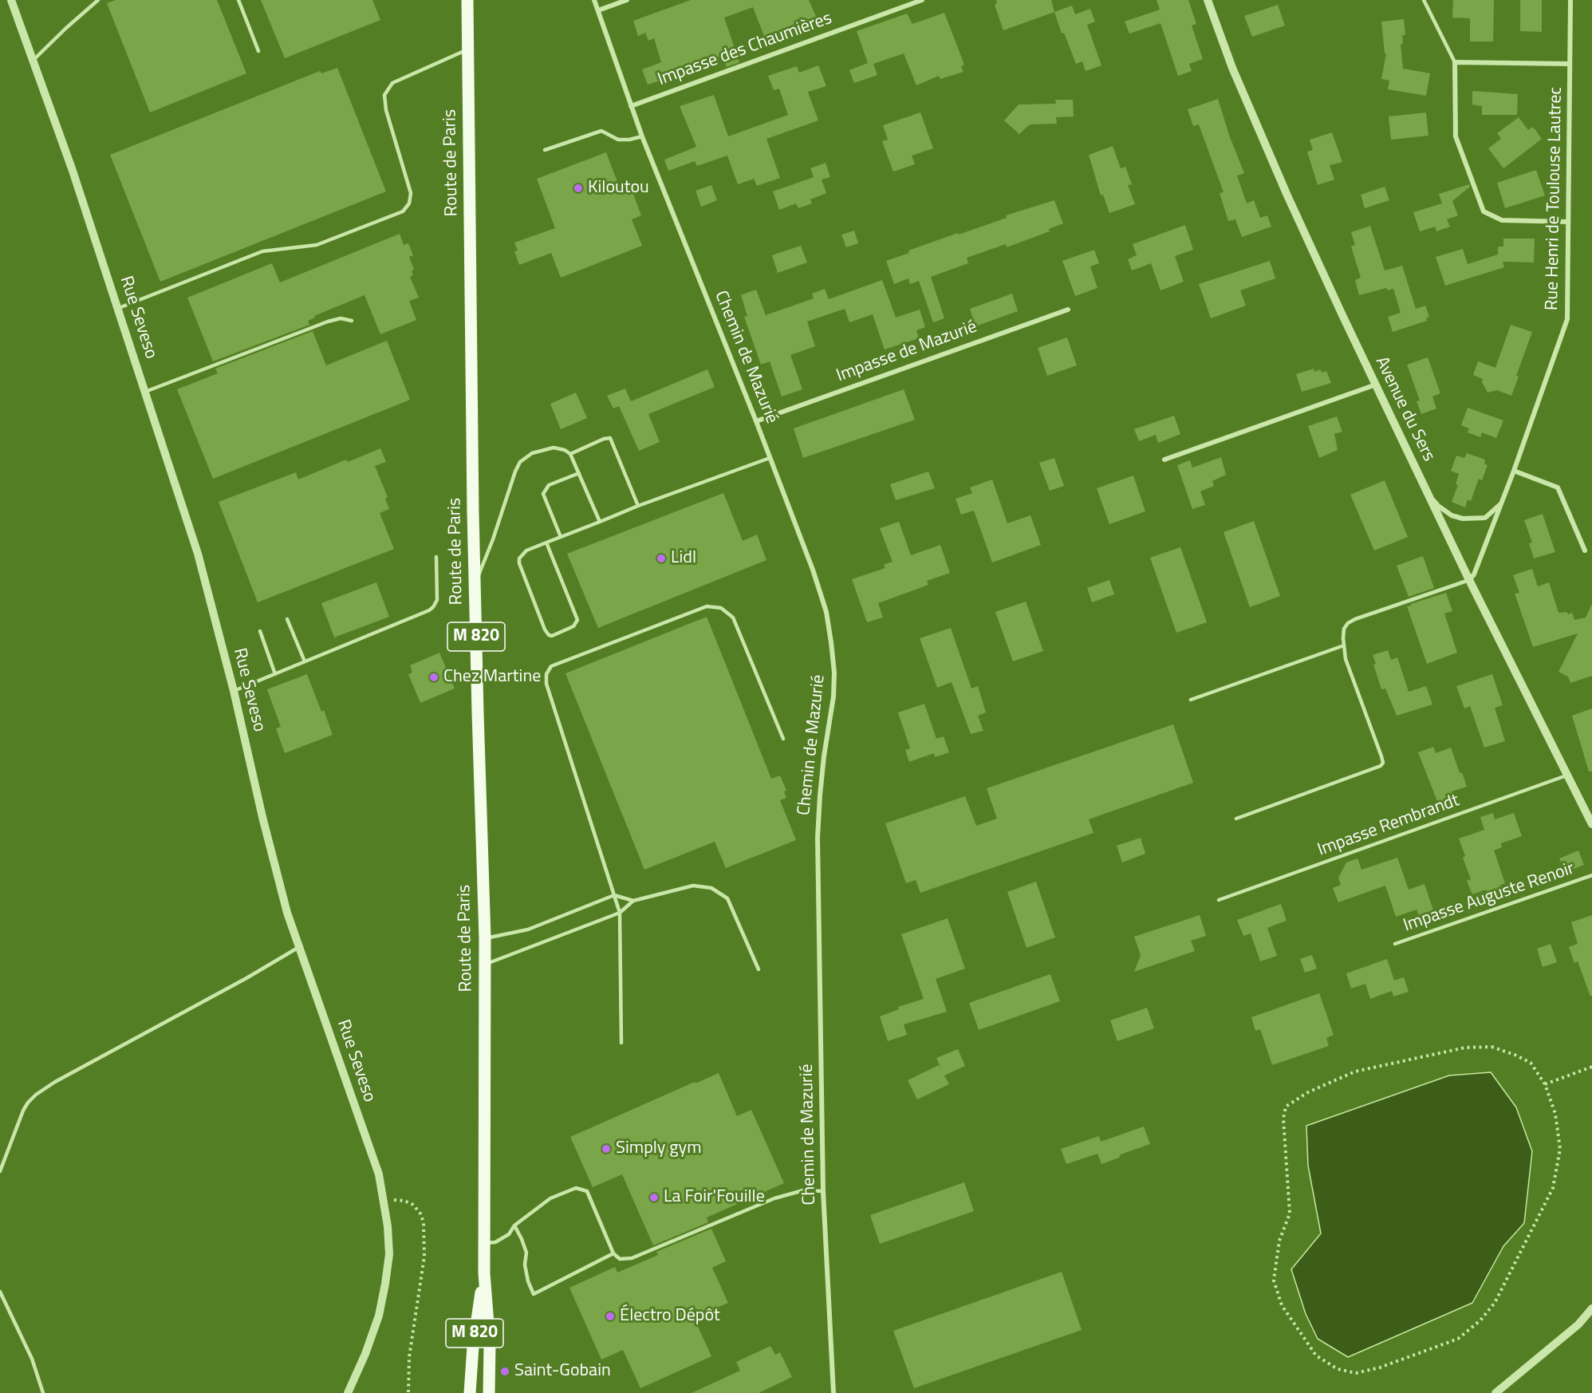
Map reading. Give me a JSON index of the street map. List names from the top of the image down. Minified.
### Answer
{"streets":{"main road":["Route de Paris","M 820"],"street":["Impasse des Chaumières","Rue Henri de Toulouse Lautrec","Rue Seveso","Impasse de Mazurié","Chemin de Mazurié","Avenue du Sers"],"lane":["Impasse Rembrandt","Impasse Auguste Renoir"]},"crossings":[["Impasse des Chaumières","Chemin de Mazurié"],["Rue Henri de Toulouse Lautrec","Avenue du Sers"],["Impasse de Mazurié","Chemin de Mazurié"],["Avenue du Sers","Impasse Rembrandt"]],"places":["Kiloutou","Lidl","Chez Martine","Simply gym","La Foir'Fouille","Électro Dépôt","Saint-Gobain"]}
